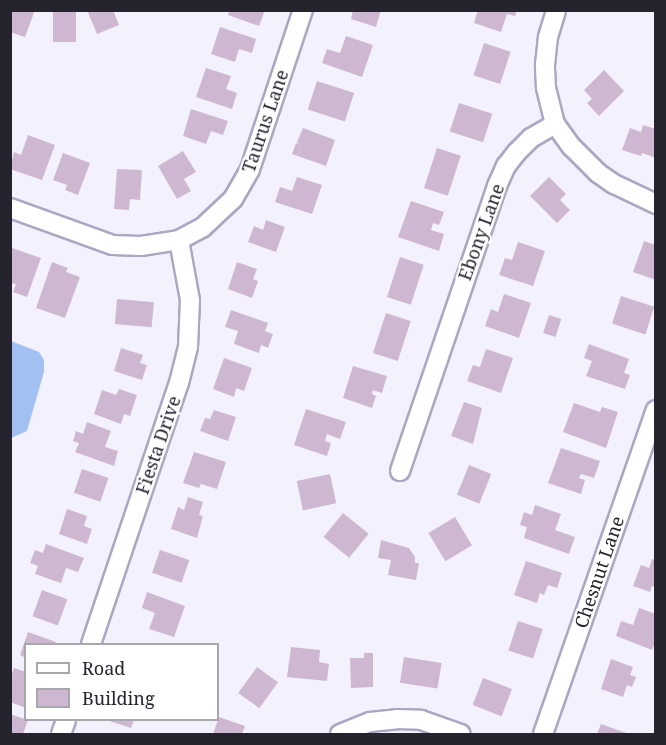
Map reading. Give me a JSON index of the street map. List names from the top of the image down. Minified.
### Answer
{"streets":{"street":["Taurus Lane","Ebony Lane","Fiesta Drive","Chesnut Lane"]},"crossings":[["Taurus Lane","Fiesta Drive"]],"legend":["Road","Building"]}
